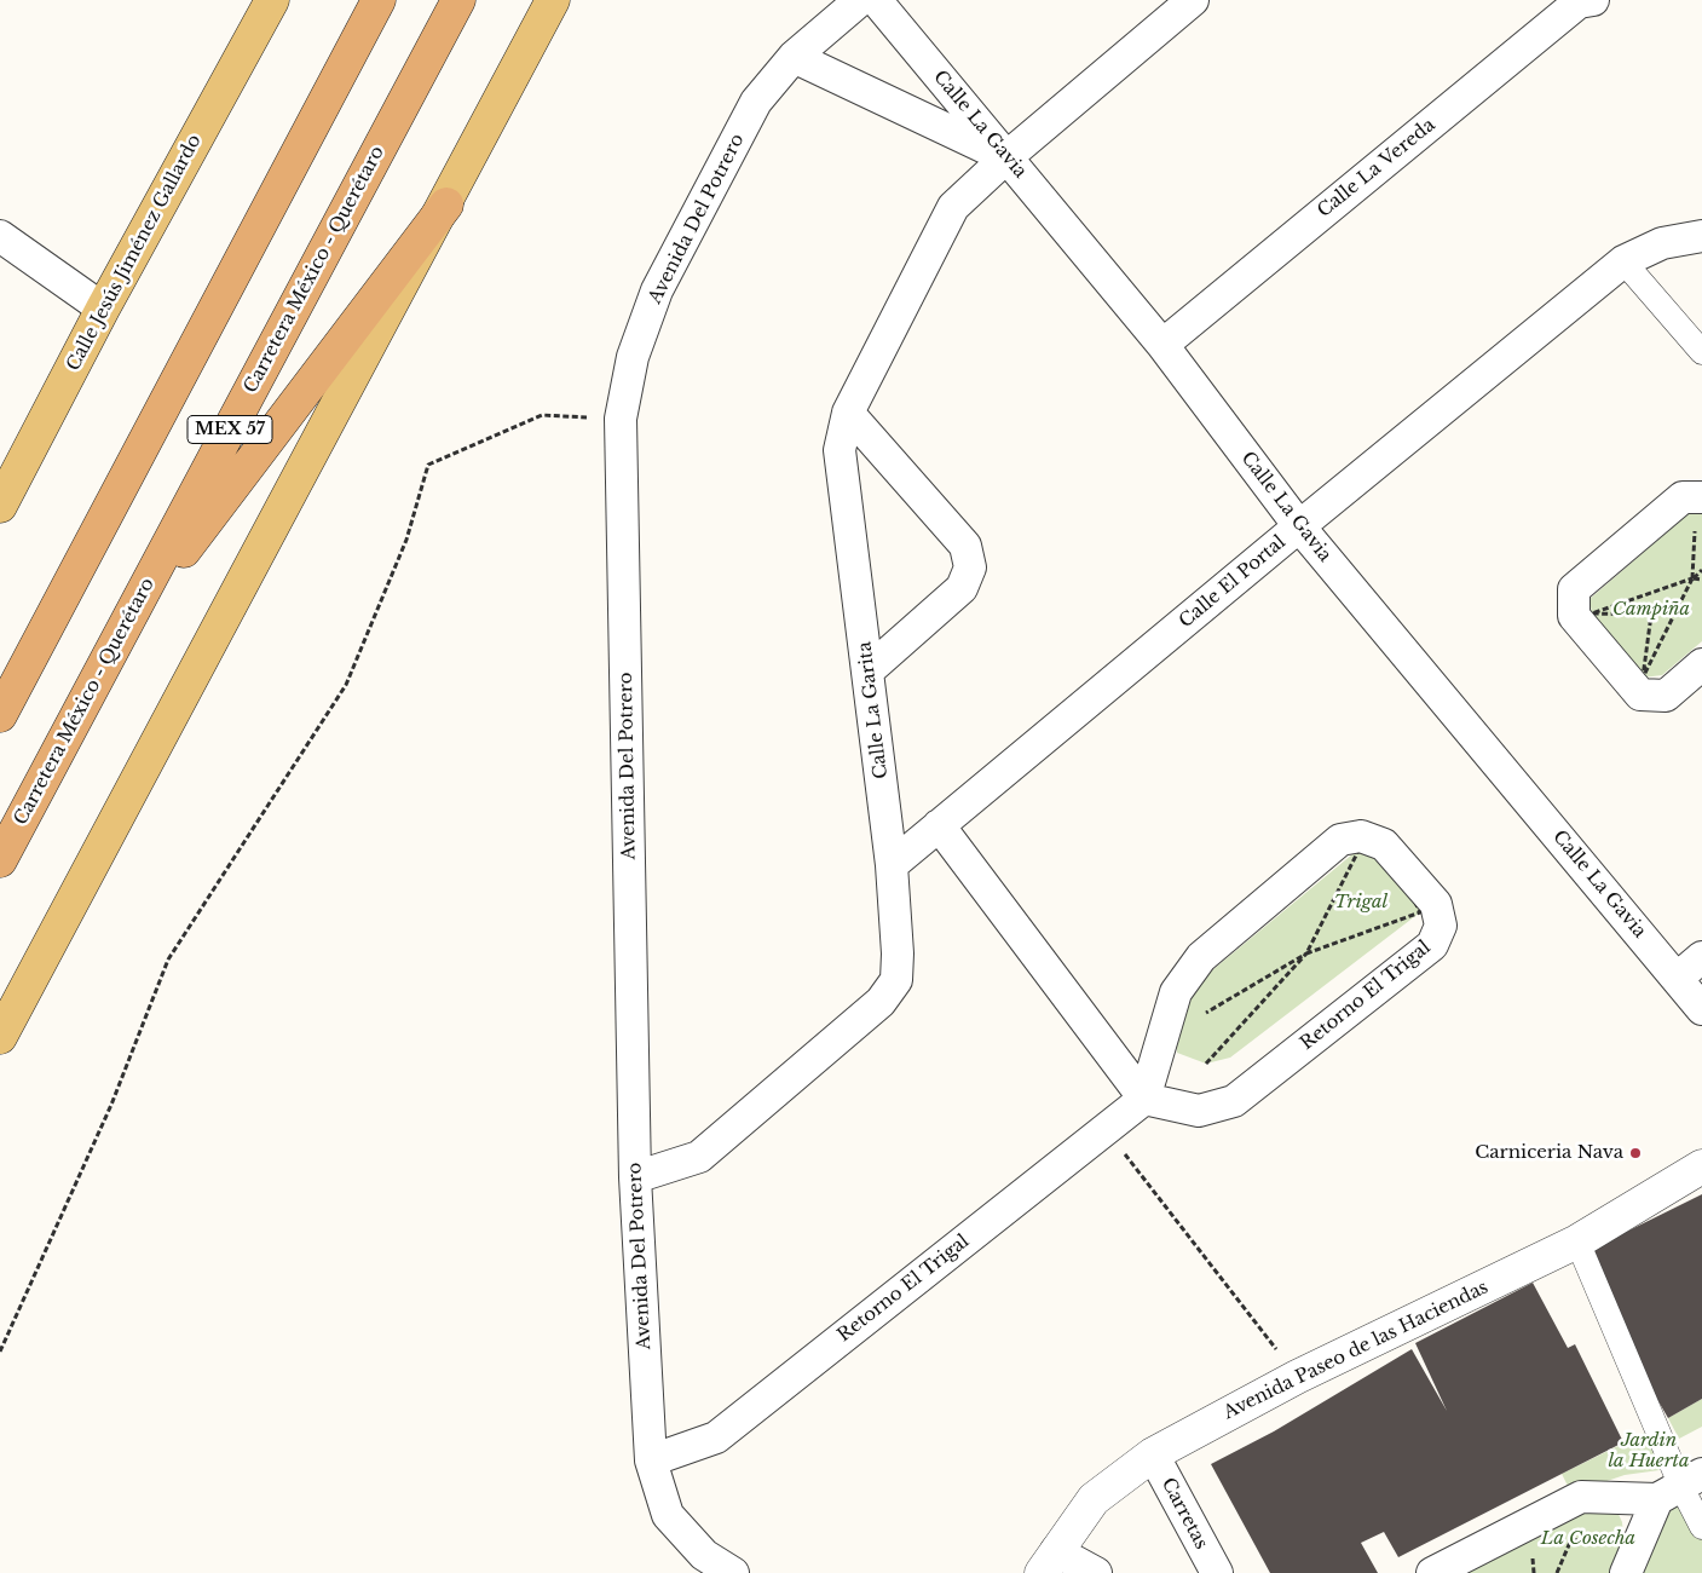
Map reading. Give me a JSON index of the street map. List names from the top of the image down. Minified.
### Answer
{"streets":{"highway":["Carretera México - Querétaro","MEX 57"],"main road":["Calle Jesús Jiménez Gallardo"],"street":["Calle La Gavia","Calle La Vereda","Avenida Del Potrero","Calle El Portal","Calle La Garita","Retorno El Trigal","Avenida Paseo de las Haciendas","Carretas"]},"crossings":[["Calle La Gavia","Calle La Vereda"],["Calle La Gavia","Calle El Portal"],["Calle La Gavia","Calle La Garita"],["Avenida Del Potrero","Calle La Garita"],["Avenida Del Potrero","Retorno El Trigal"],["Calle El Portal","Calle La Garita"],["Avenida Paseo de las Haciendas","Carretas"]],"parks":["Campiña","Trigal","Jardin la Huerta","La Cosecha"],"places":["Carniceria Nava"]}
